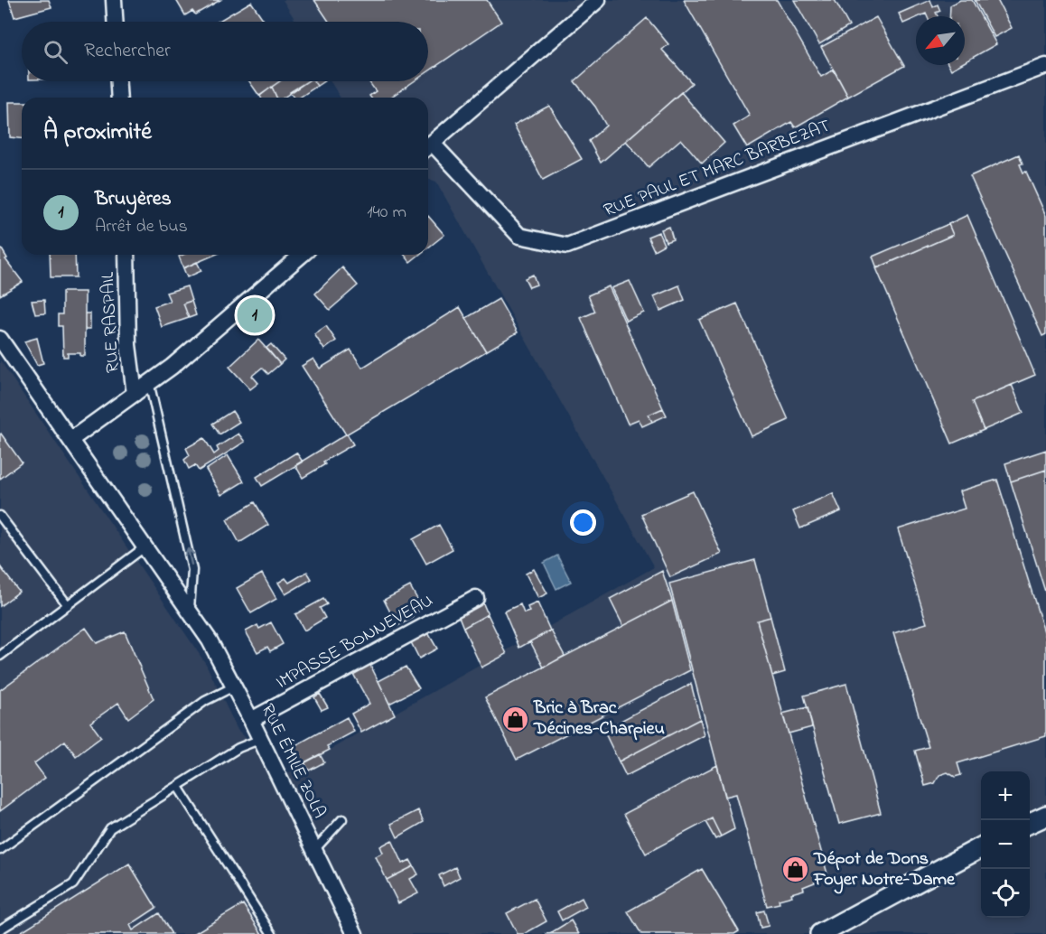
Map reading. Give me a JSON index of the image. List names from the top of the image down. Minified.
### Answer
{"streets":{"street":["RUE PAUL ET MARC BARBEZAT","RUE RASPAIL","IMPASSE BONNEVEAU","RUE ÉMILE ZOLA"]},"crossings":[["IMPASSE BONNEVEAU","RUE ÉMILE ZOLA"]],"places":{"shop":["Bric à Brac Décines-Charpieu","Dépot de Dons Foyer Notre-Dame"]},"north":"bottom left","page":{"search":"Rechercher","heading":"À proximité","list":[{"mark":"1","name":"Bruyères","note":"Arrêt de bus","value":"140 m"}],"pins":"1","map_buttons":["+","−"]}}
